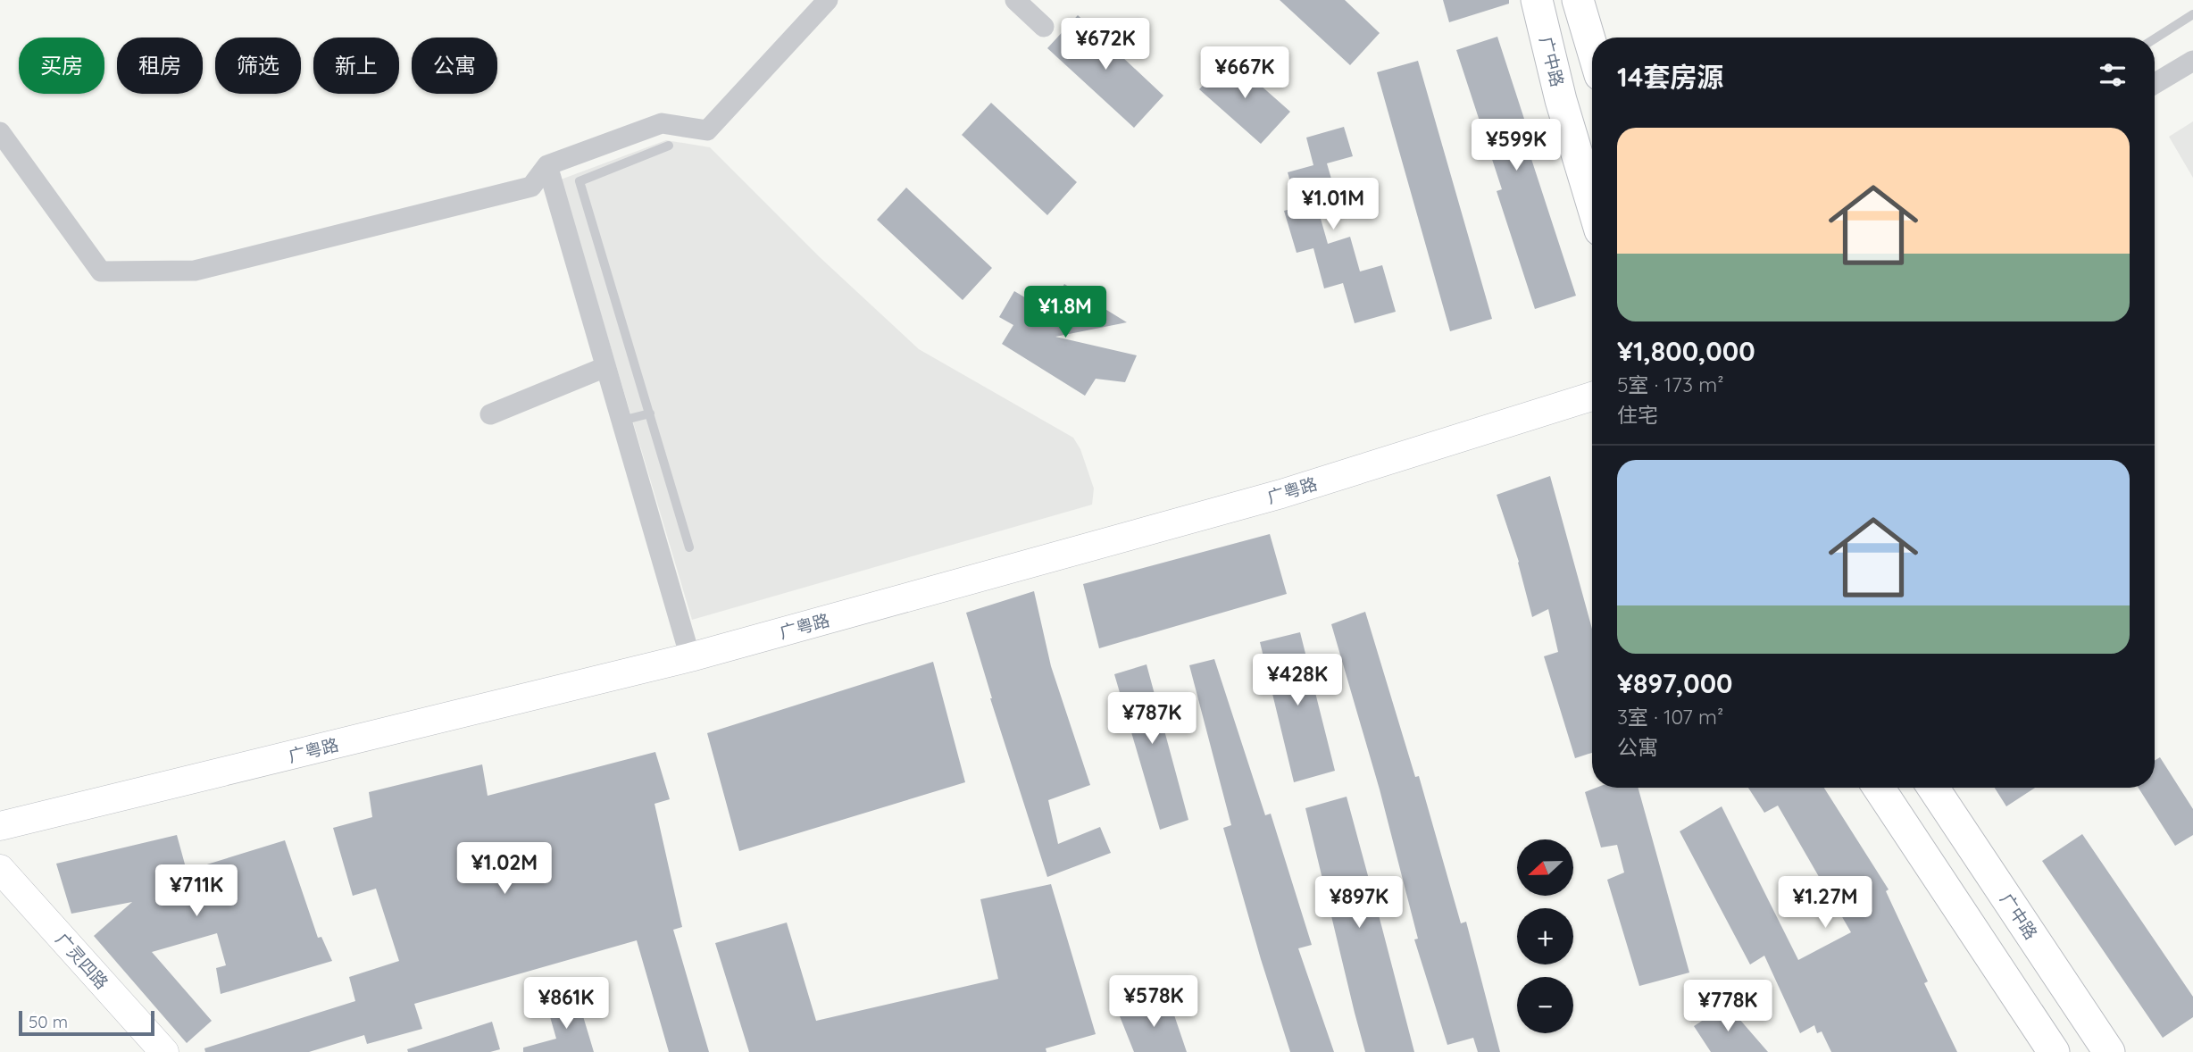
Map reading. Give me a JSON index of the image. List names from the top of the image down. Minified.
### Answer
{"streets":{"main road":["广中路","广粤路","广灵四路"]},"scale_bar":"50 m","north":"left","page":{"price":["¥672K","¥667K","¥599K","¥1.01M","¥1.8M","¥428K","¥787K","¥1.02M","¥711K","¥897K","¥1.27M","¥578K","¥861K","¥778K"],"chip":["买房","租房","筛选","新上","公寓"],"heading":"14套房源","list":[{"name":"¥1,800,000","note":"5室 · 173 m² · 住宅"},{"name":"¥897,000","note":"3室 · 107 m² · 公寓"}],"map_buttons":["+","−"],"scale":"50 m"}}
